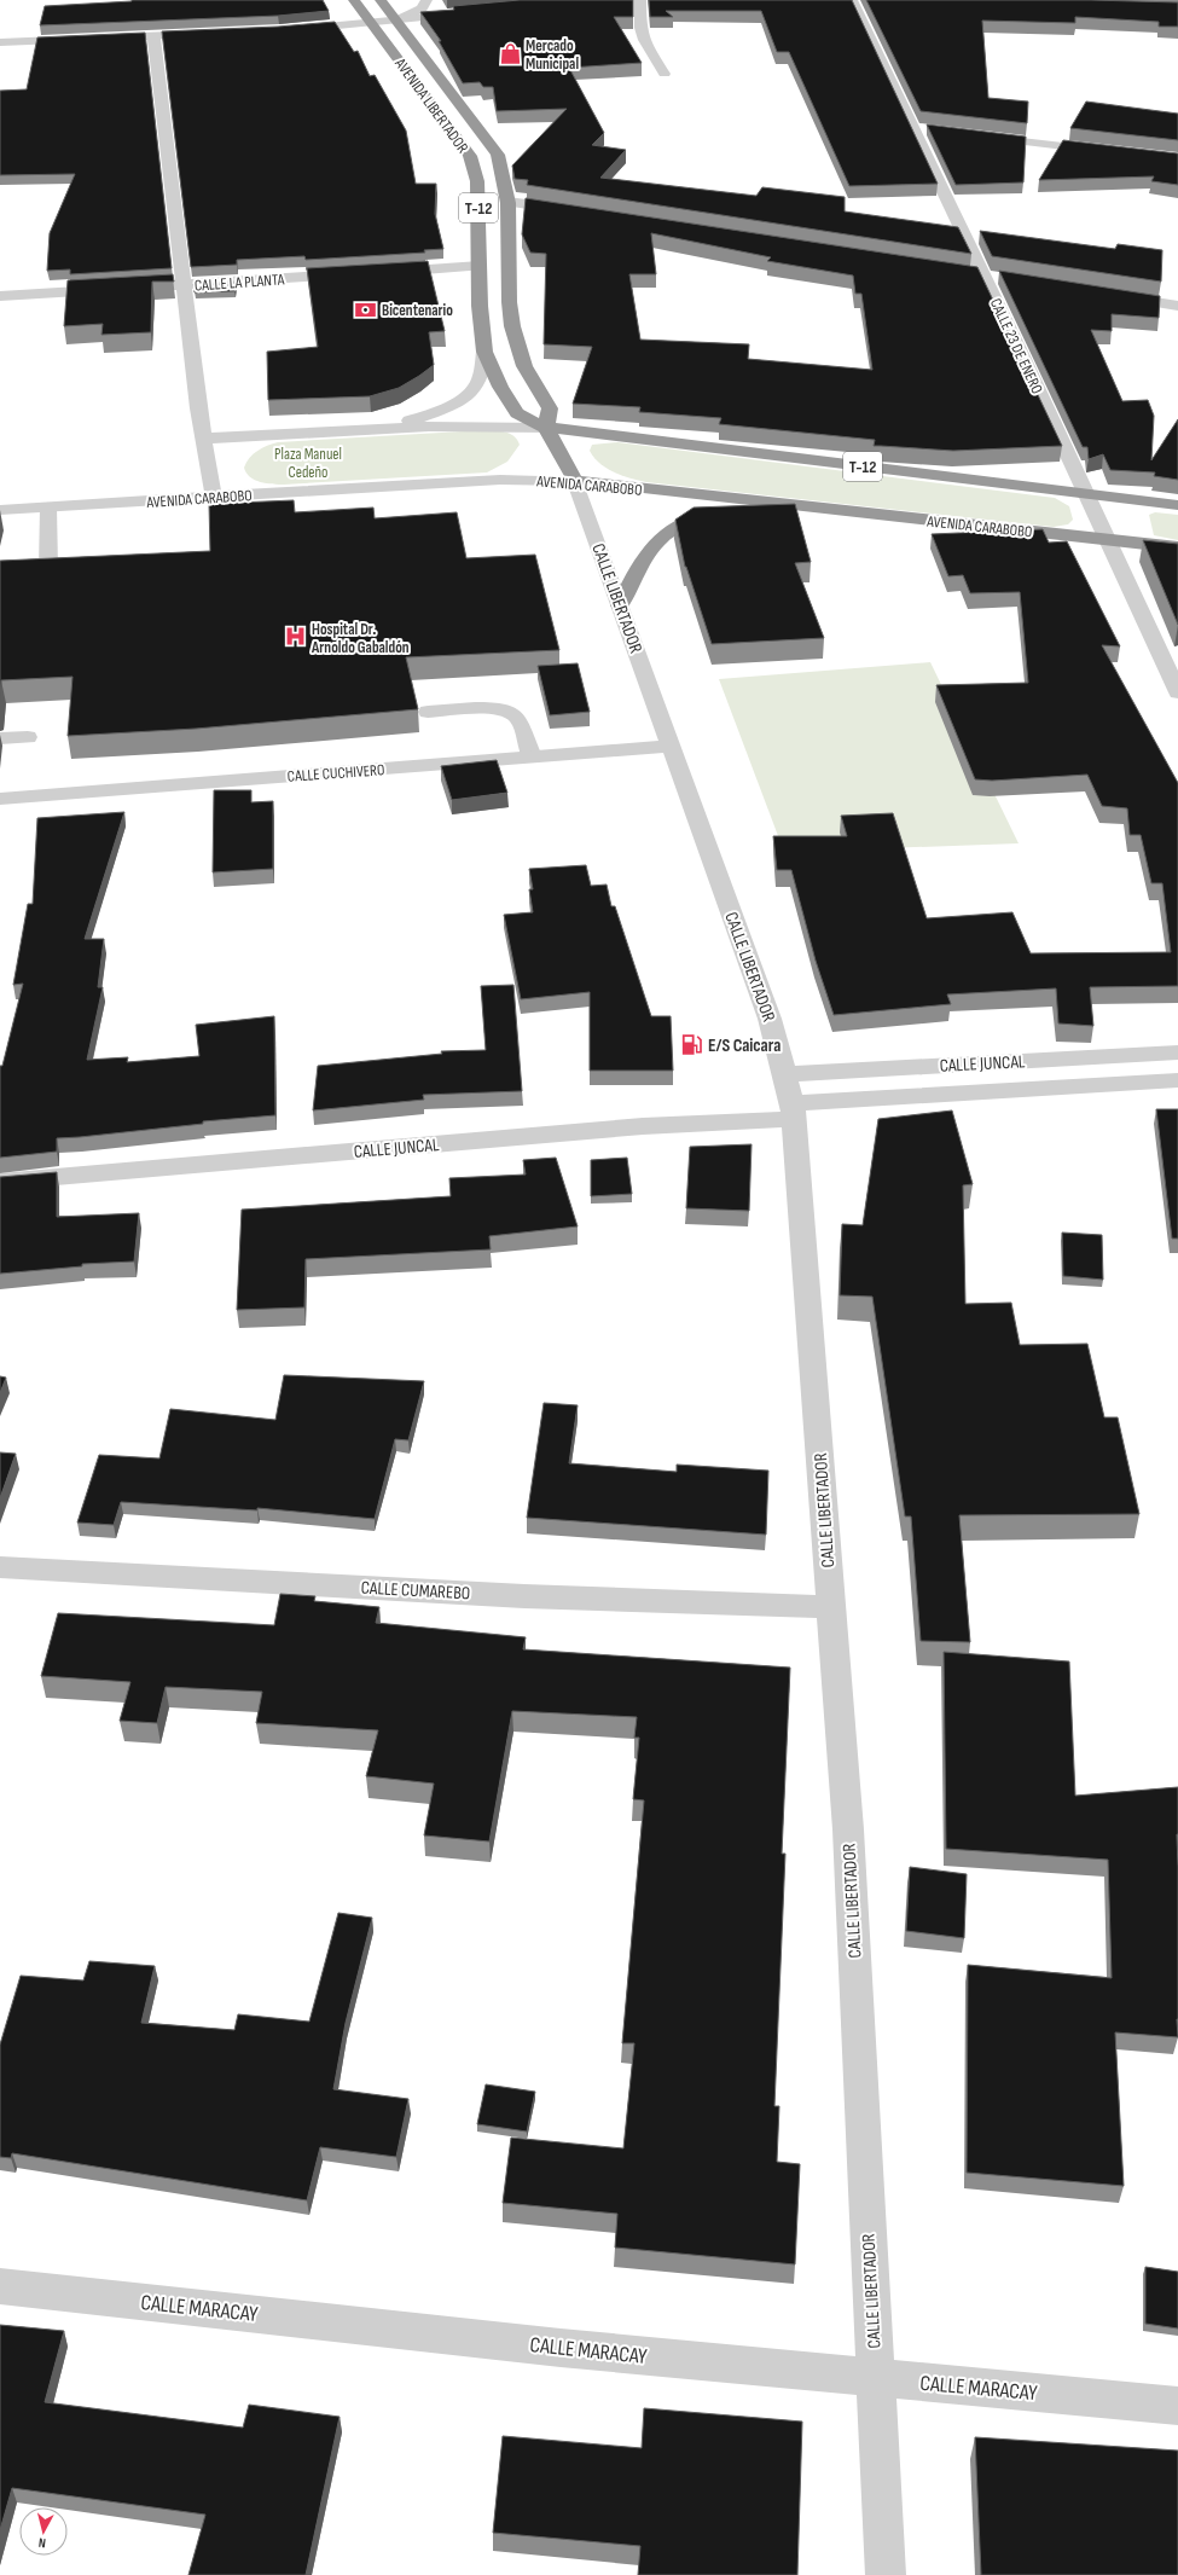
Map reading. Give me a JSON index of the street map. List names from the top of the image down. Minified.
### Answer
{"streets":{"highway":["AVENIDA LIBERTADOR","T-12","AVENIDA CARABOBO"],"street":["CALLE LA PLANTA","CALLE 23 DE ENERO","CALLE LIBERTADOR","CALLE CUCHIVERO","CALLE JUNCAL","CALLE CUMAREBO","CALLE MARACAY"]},"crossings":[["AVENIDA LIBERTADOR","T-12"],["T-12","CALLE 23 DE ENERO"],["CALLE 23 DE ENERO","AVENIDA CARABOBO"],["AVENIDA CARABOBO","CALLE LIBERTADOR"],["CALLE LIBERTADOR","CALLE CUCHIVERO"],["CALLE LIBERTADOR","CALLE JUNCAL"],["CALLE LIBERTADOR","CALLE CUMAREBO"],["CALLE LIBERTADOR","CALLE MARACAY"]],"parks":["Plaza Manuel Cedeño"],"places":{"shop":["Mercado Municipal"],"bank":["Bicentenario"],"hospital":["Hospital Dr. Arnoldo Gabaldón"],"fuel station":["E/S Caicara"]},"north":"bottom"}
